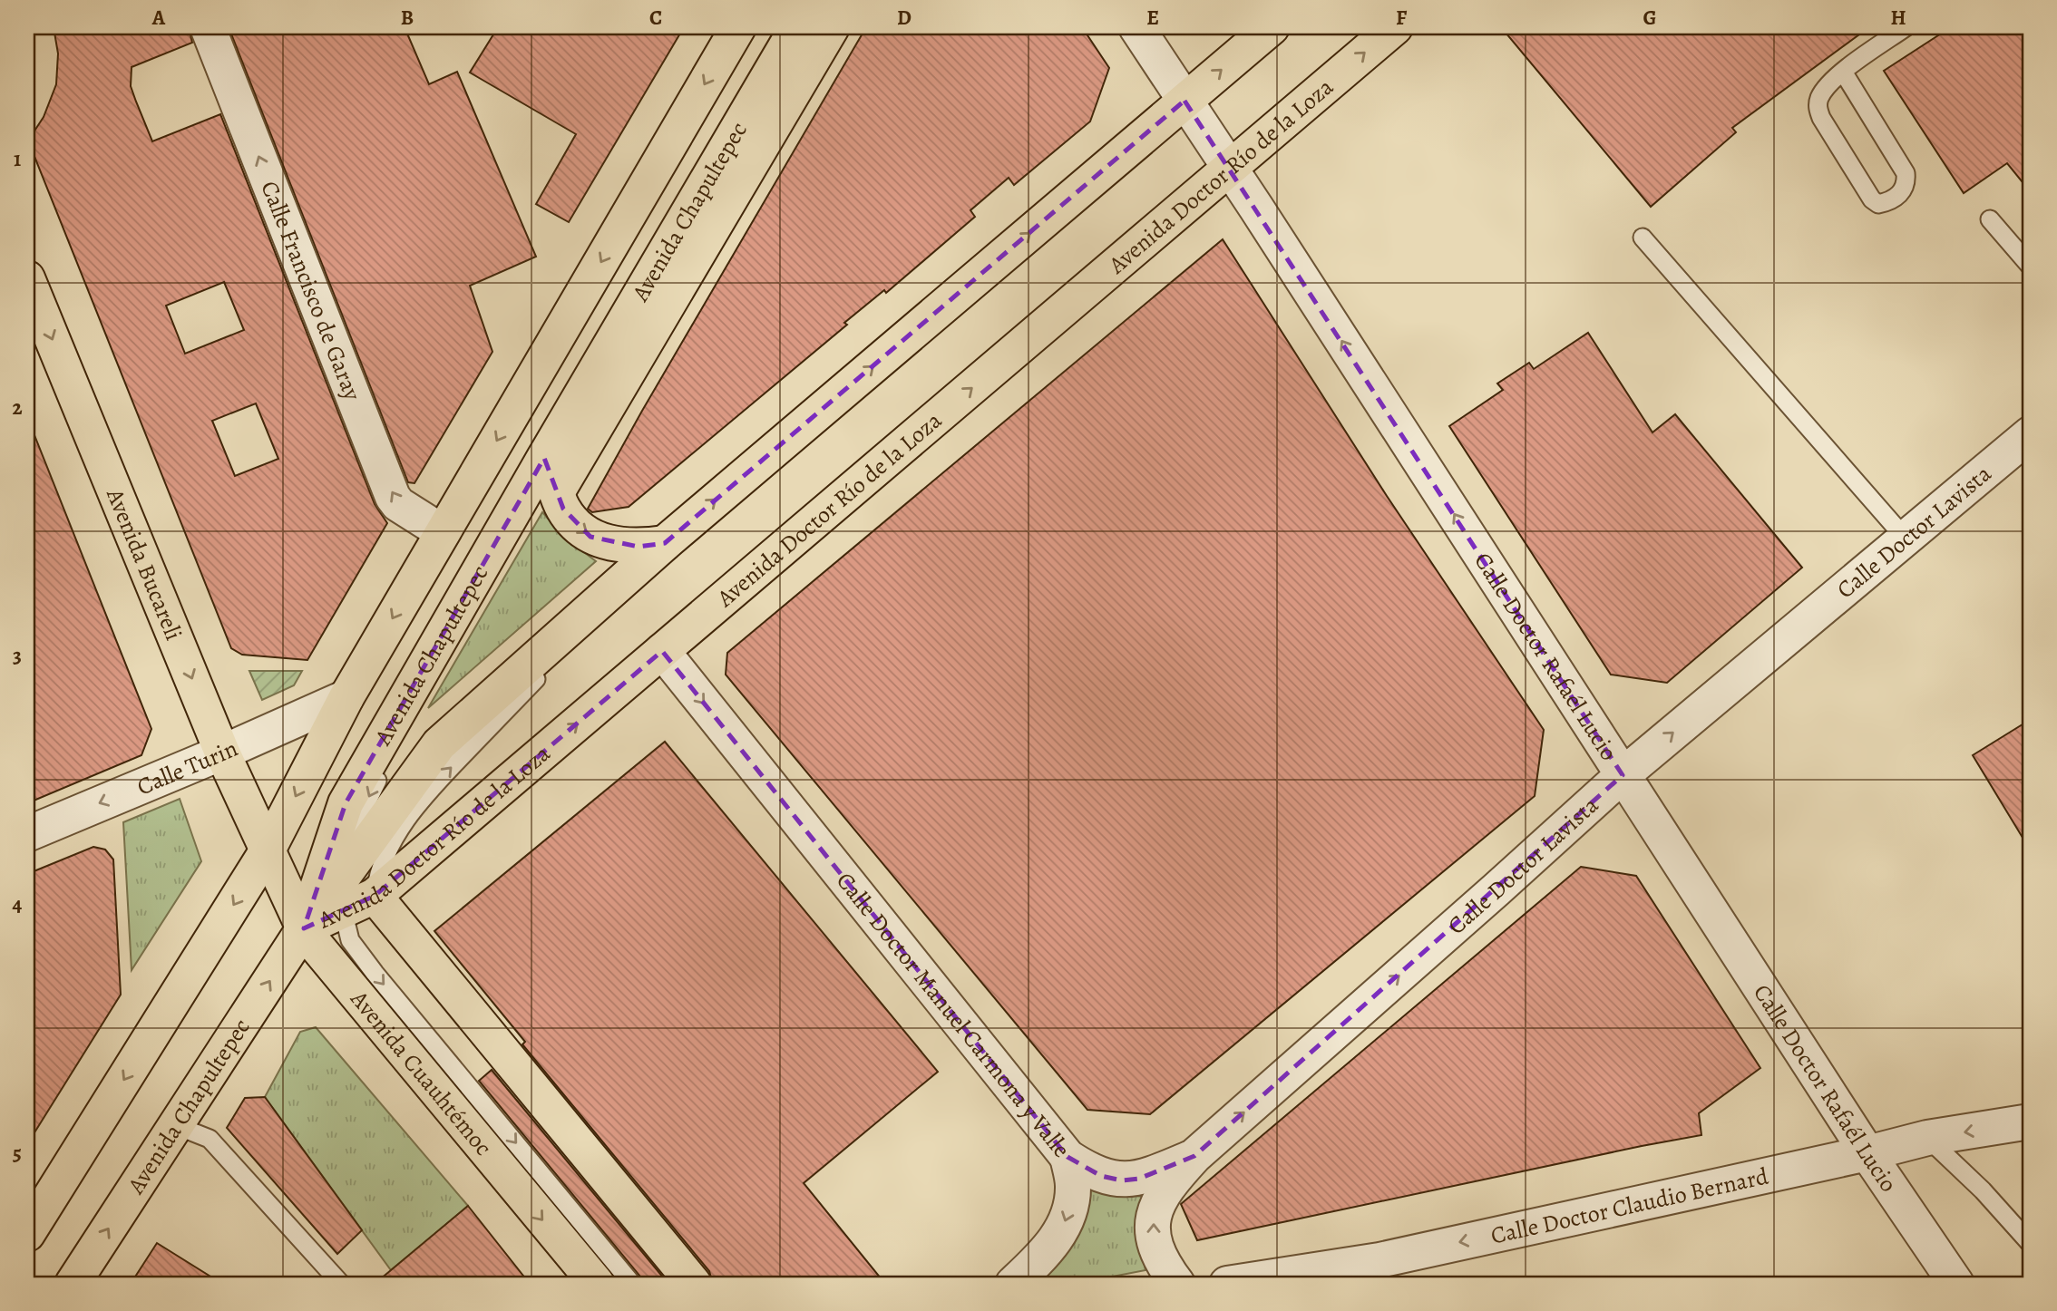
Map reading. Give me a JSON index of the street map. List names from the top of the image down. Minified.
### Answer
{"streets":{"main road":["Avenida Doctor Río de la Loza","Avenida Chapultepec","Avenida Bucareli","Avenida Cuauhtémoc"],"street":["Calle Francisco de Garay","Calle Doctor Lavista","Calle Doctor Rafaél Lucio","Calle Turin","Calle Doctor Manuel Carmona y Valle","Calle Doctor Claudio Bernard"]},"crossings":[["Avenida Doctor Río de la Loza","Avenida Chapultepec"],["Avenida Doctor Río de la Loza","Calle Doctor Rafaél Lucio"],["Avenida Doctor Río de la Loza","Calle Doctor Manuel Carmona y Valle"],["Avenida Doctor Río de la Loza","Avenida Cuauhtémoc"],["Avenida Chapultepec","Avenida Cuauhtémoc"],["Calle Doctor Lavista","Calle Doctor Rafaél Lucio"],["Calle Doctor Lavista","Calle Doctor Manuel Carmona y Valle"],["Avenida Bucareli","Calle Turin"],["Avenida Bucareli","Avenida Cuauhtémoc"],["Calle Doctor Rafaél Lucio","Calle Doctor Claudio Bernard"]],"one_way":["Calle Francisco de Garay","Calle Doctor Lavista","Avenida Bucareli","Calle Doctor Rafaél Lucio","Calle Turin","Calle Doctor Manuel Carmona y Valle","Calle Doctor Claudio Bernard"],"grid":{"columns":["A","B","C","D","E","F","G","H"],"rows":["1","2","3","4","5"]}}
